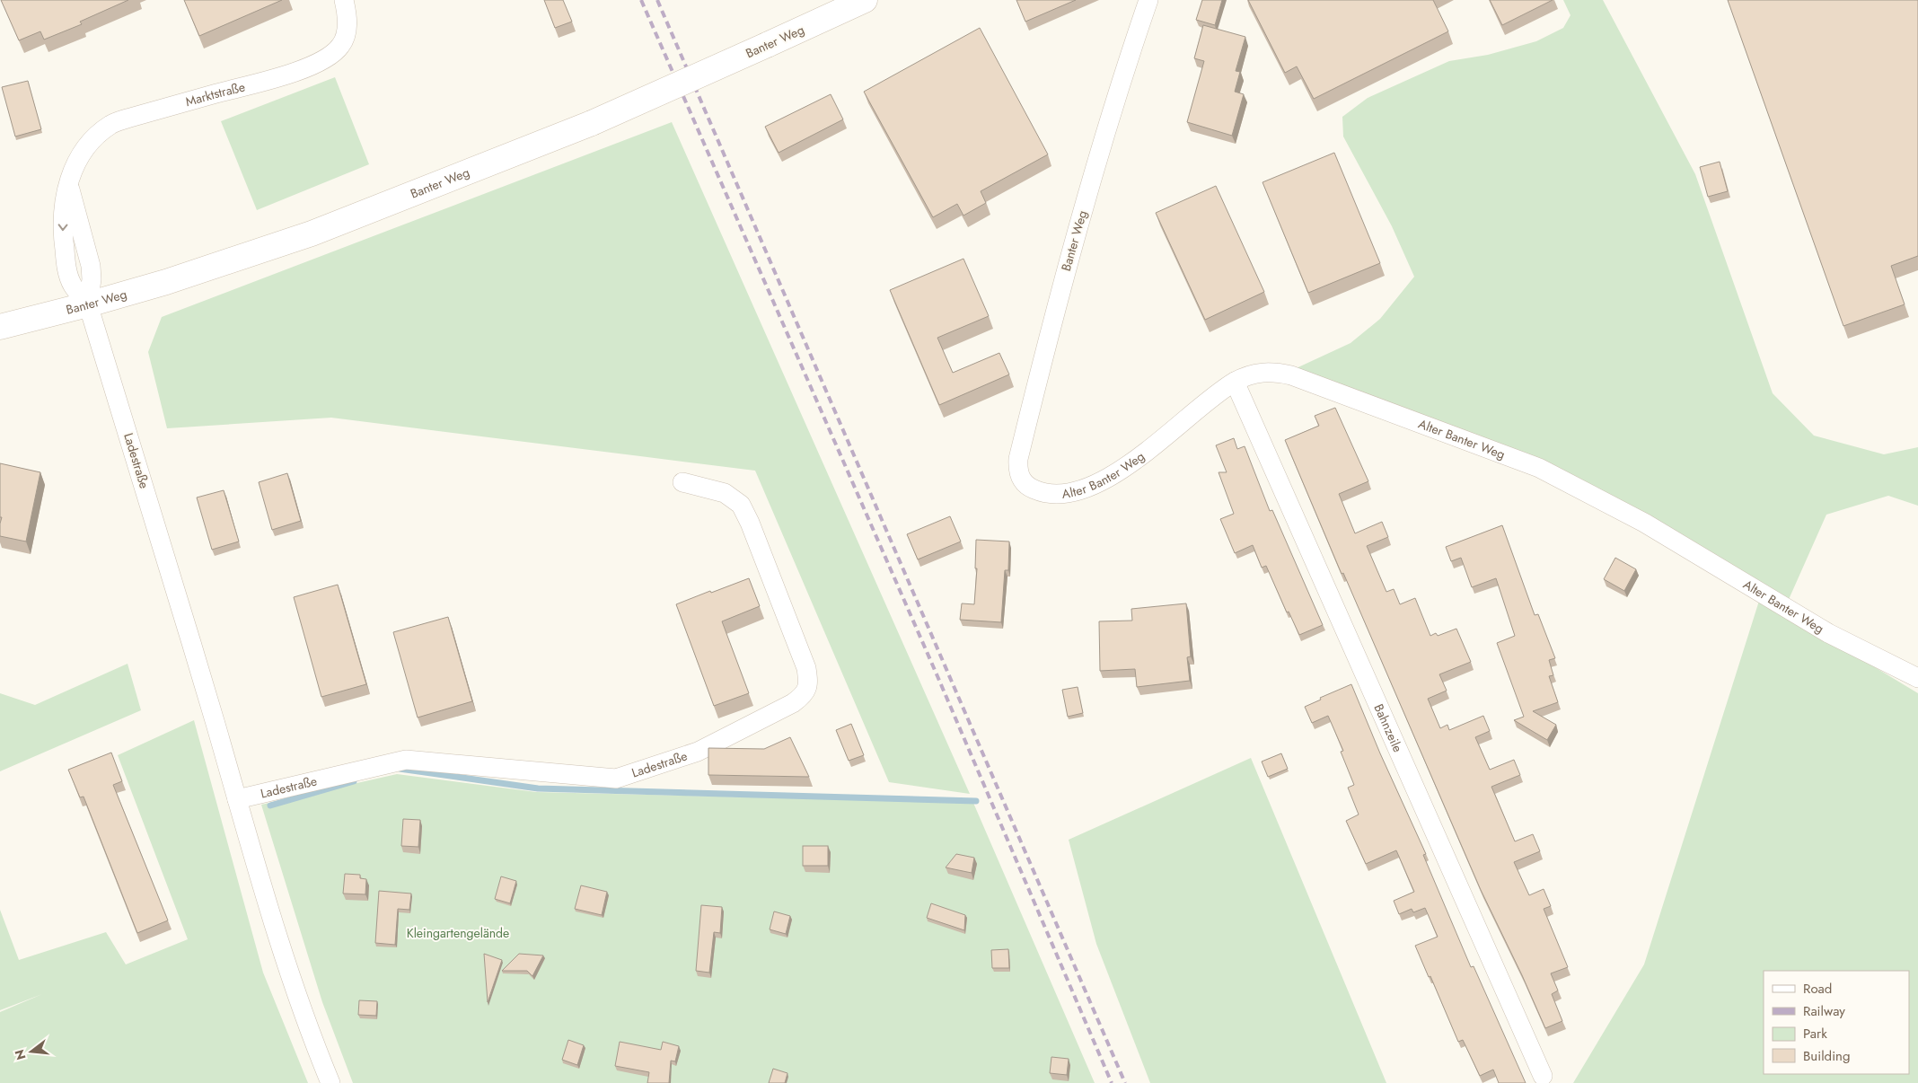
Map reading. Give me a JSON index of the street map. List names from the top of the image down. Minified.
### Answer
{"streets":{"street":["Banter Weg","Marktstraße","Alter Banter Weg","Ladestraße","Bahnzeile"]},"crossings":[["Banter Weg","Marktstraße"],["Banter Weg","Alter Banter Weg"],["Banter Weg","Ladestraße"],["Marktstraße","Ladestraße"],["Alter Banter Weg","Bahnzeile"]],"parks":["Kleingartengelände"],"legend":["Road","Railway","Park","Building"],"north":"left"}
